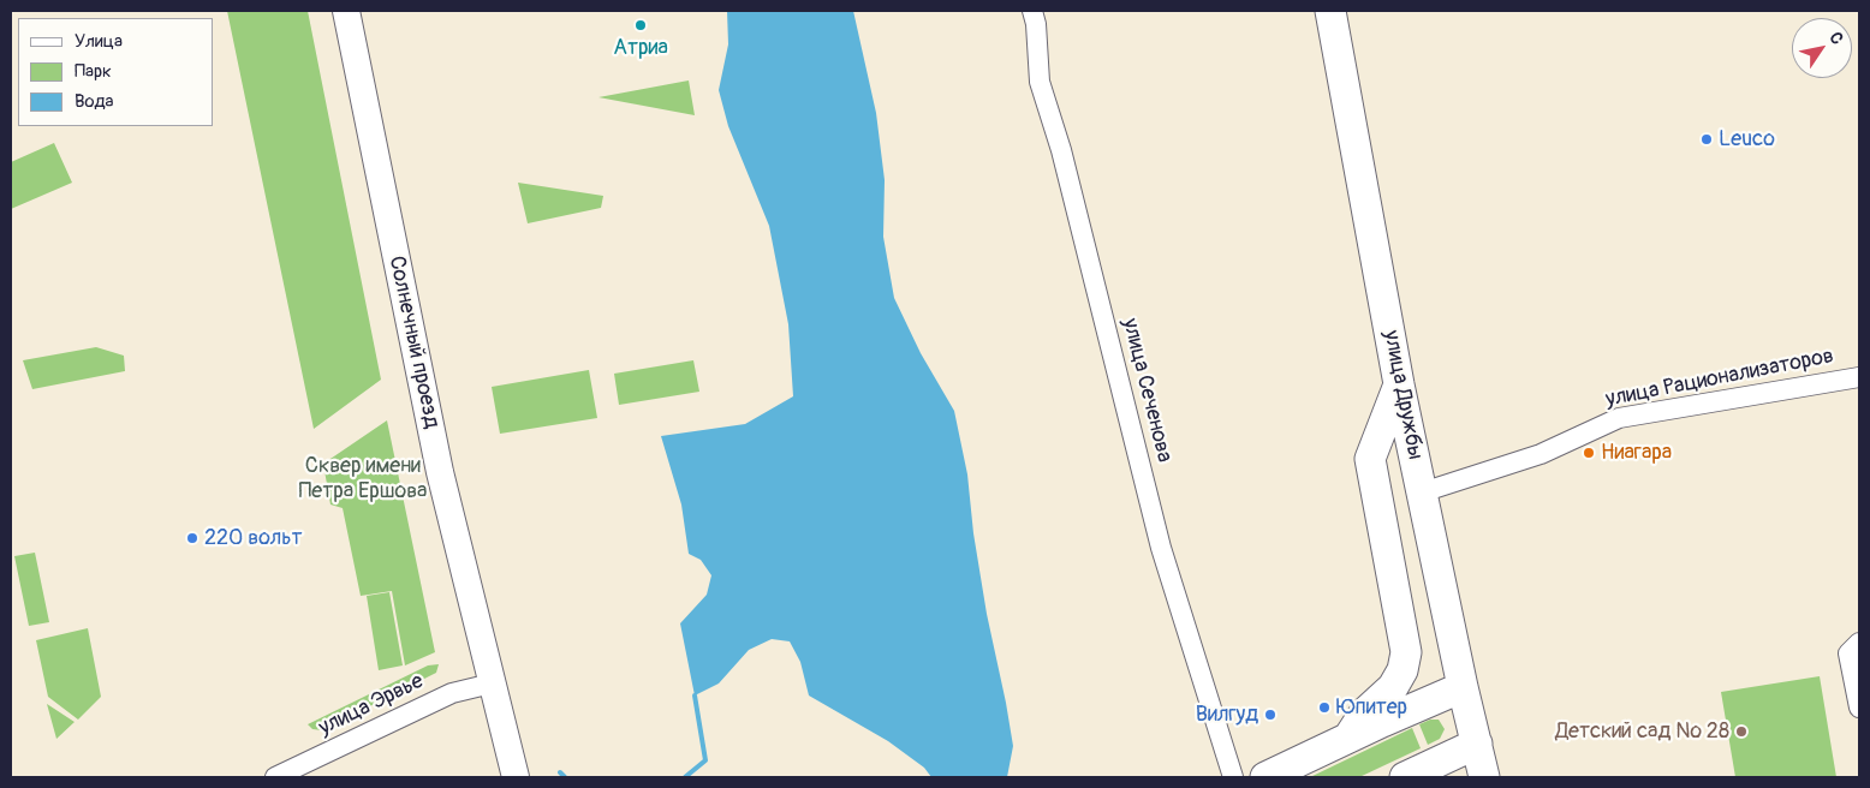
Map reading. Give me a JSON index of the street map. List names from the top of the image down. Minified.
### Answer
{"streets":{"main road":["улица Дружбы"],"street":["Солнечный проезд","улица Рационализаторов","улица Сеченова","улица Эрвье"]},"crossings":[["Солнечный проезд","улица Эрвье"],["улица Рационализаторов","улица Дружбы"]],"parks":["Сквер имени Петра Ершова"],"places":["Атриа","Leuco","Ниагара","220 вольт","Юпитер","Вилгуд","Детский сад № 28"],"legend":["Улица","Парк","Вода"],"north":"top right"}
